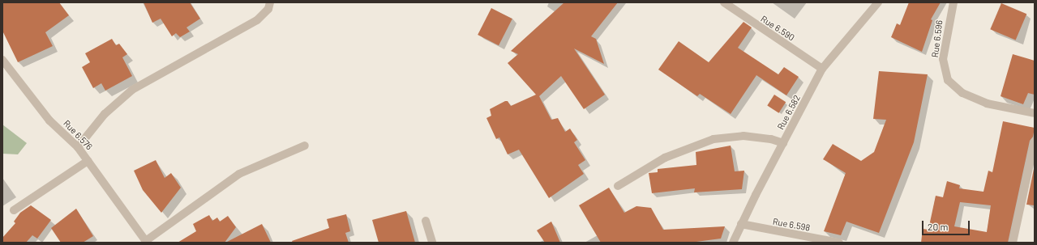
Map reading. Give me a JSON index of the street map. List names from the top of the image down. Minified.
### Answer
{"streets":{"street":["Rue 6.590","Rue 6.596","Rue 6.582","Rue 6.576","Rue 6.598"]},"crossings":[["Rue 6.590","Rue 6.582"],["Rue 6.582","Rue 6.598"]],"scale_bar":"20 m"}
